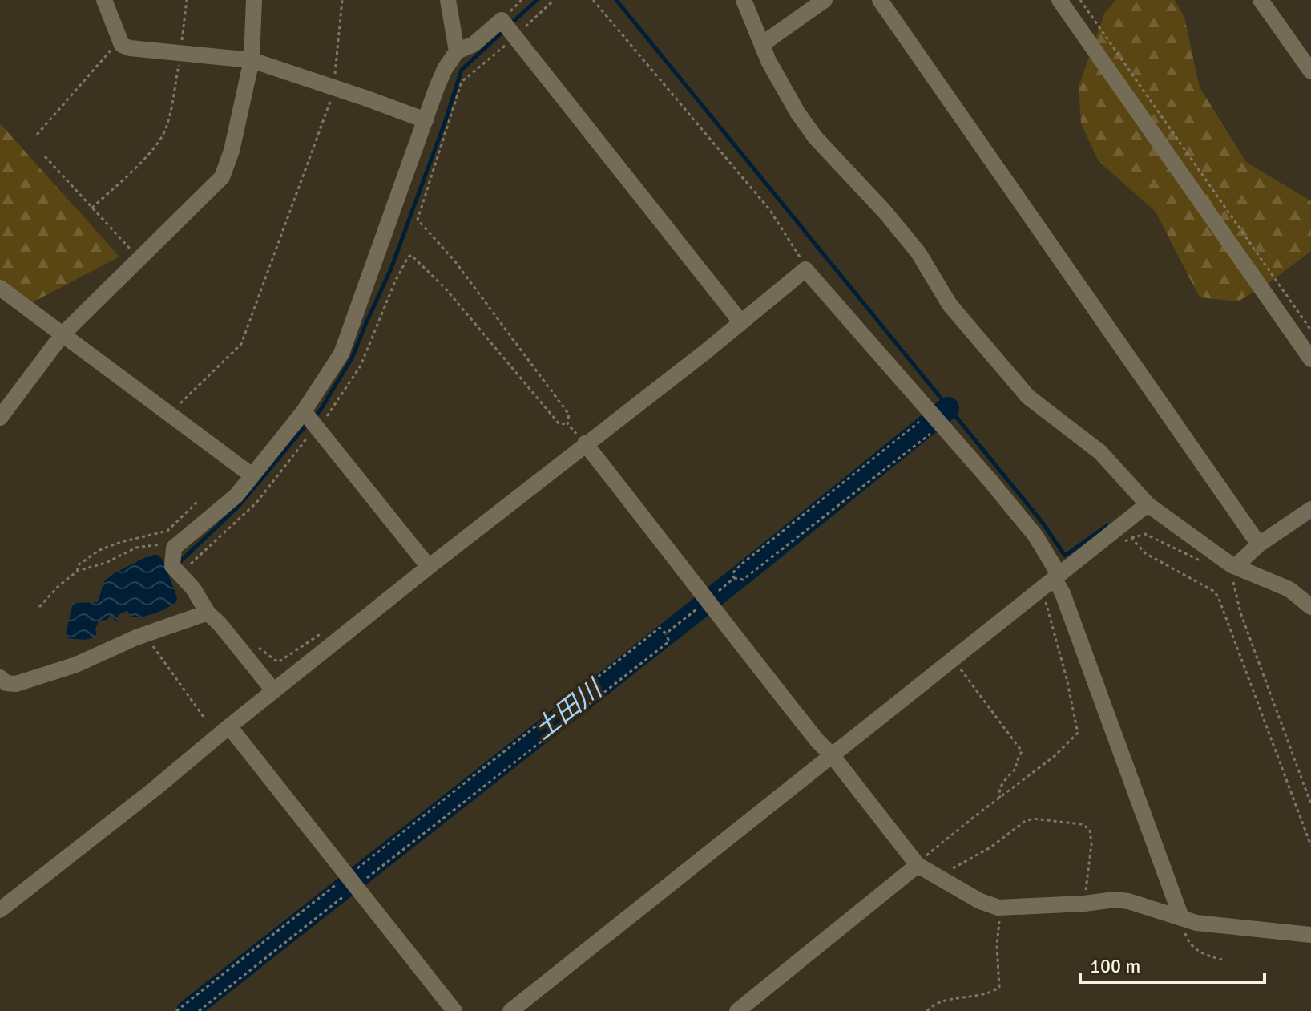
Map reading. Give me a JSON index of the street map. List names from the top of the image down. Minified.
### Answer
{"water":["土田川"],"scale_bar":"100 m"}
